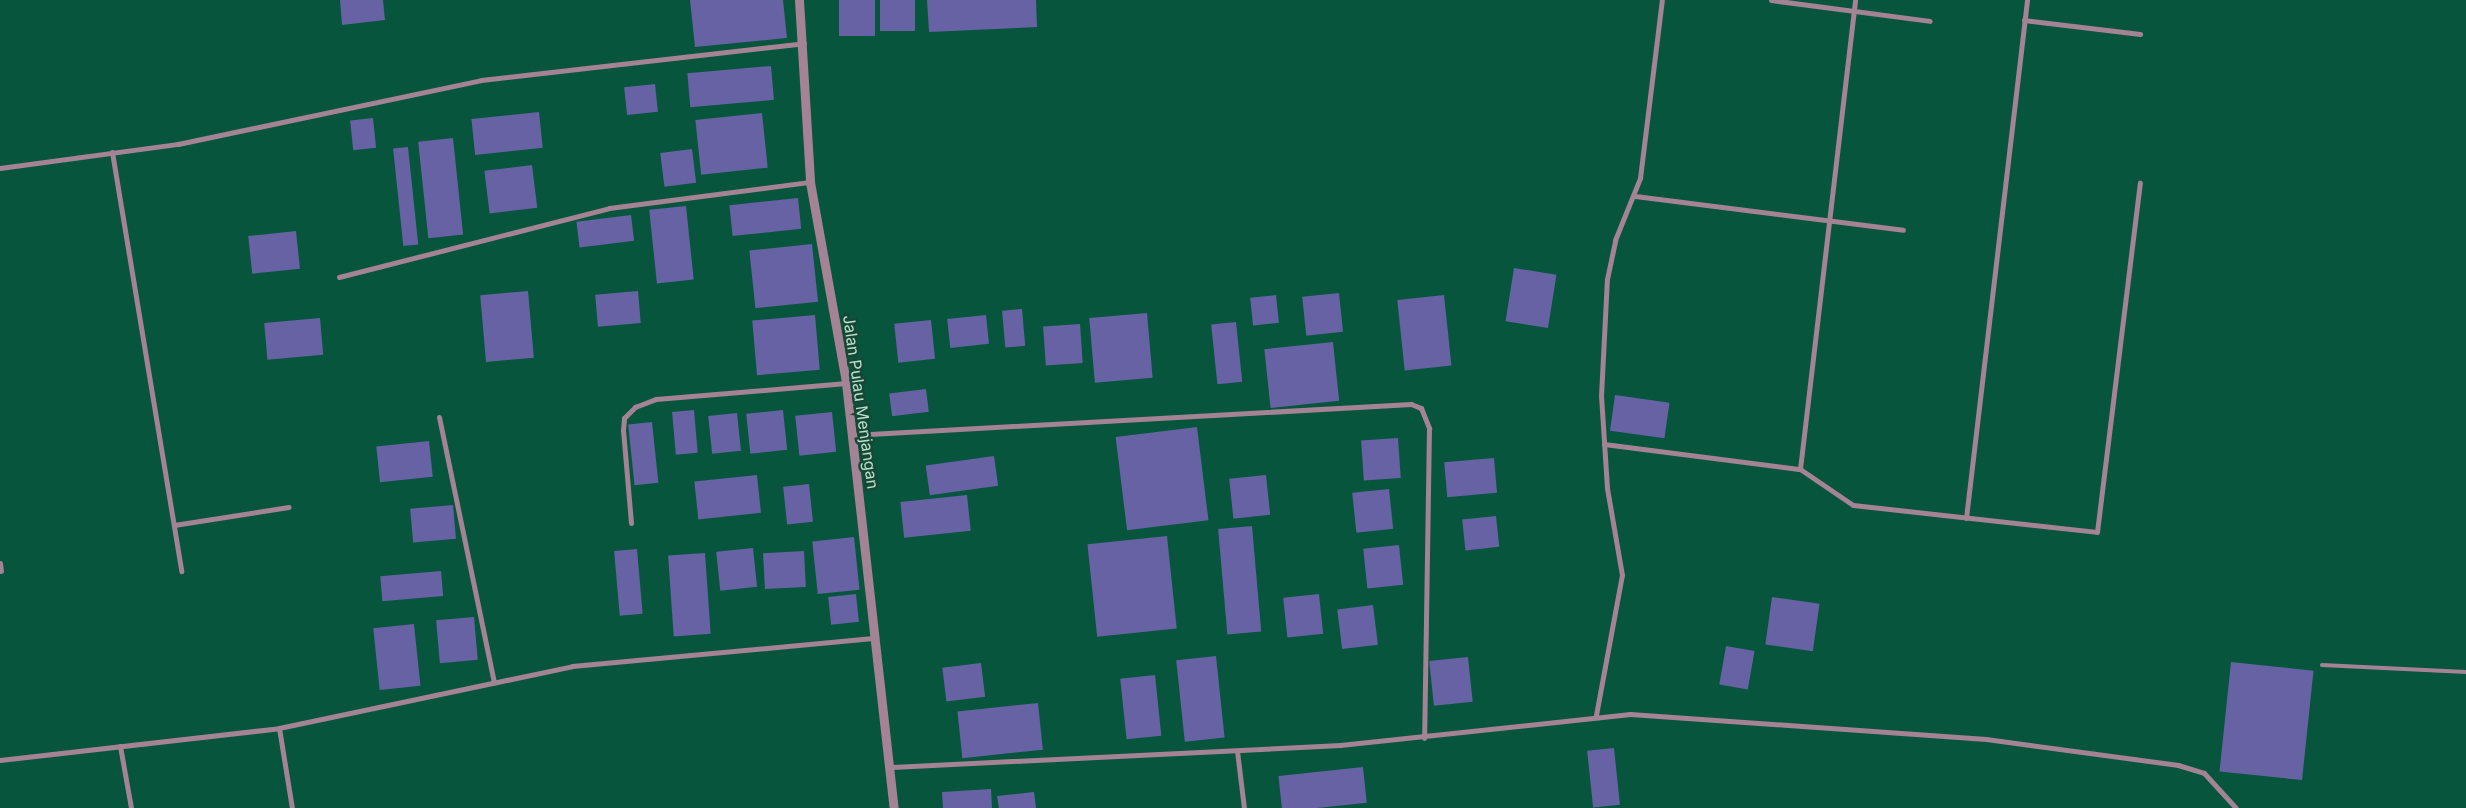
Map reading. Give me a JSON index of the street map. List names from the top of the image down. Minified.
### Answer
{"streets":{"street":["Jalan Pulau Menjangan"]}}
